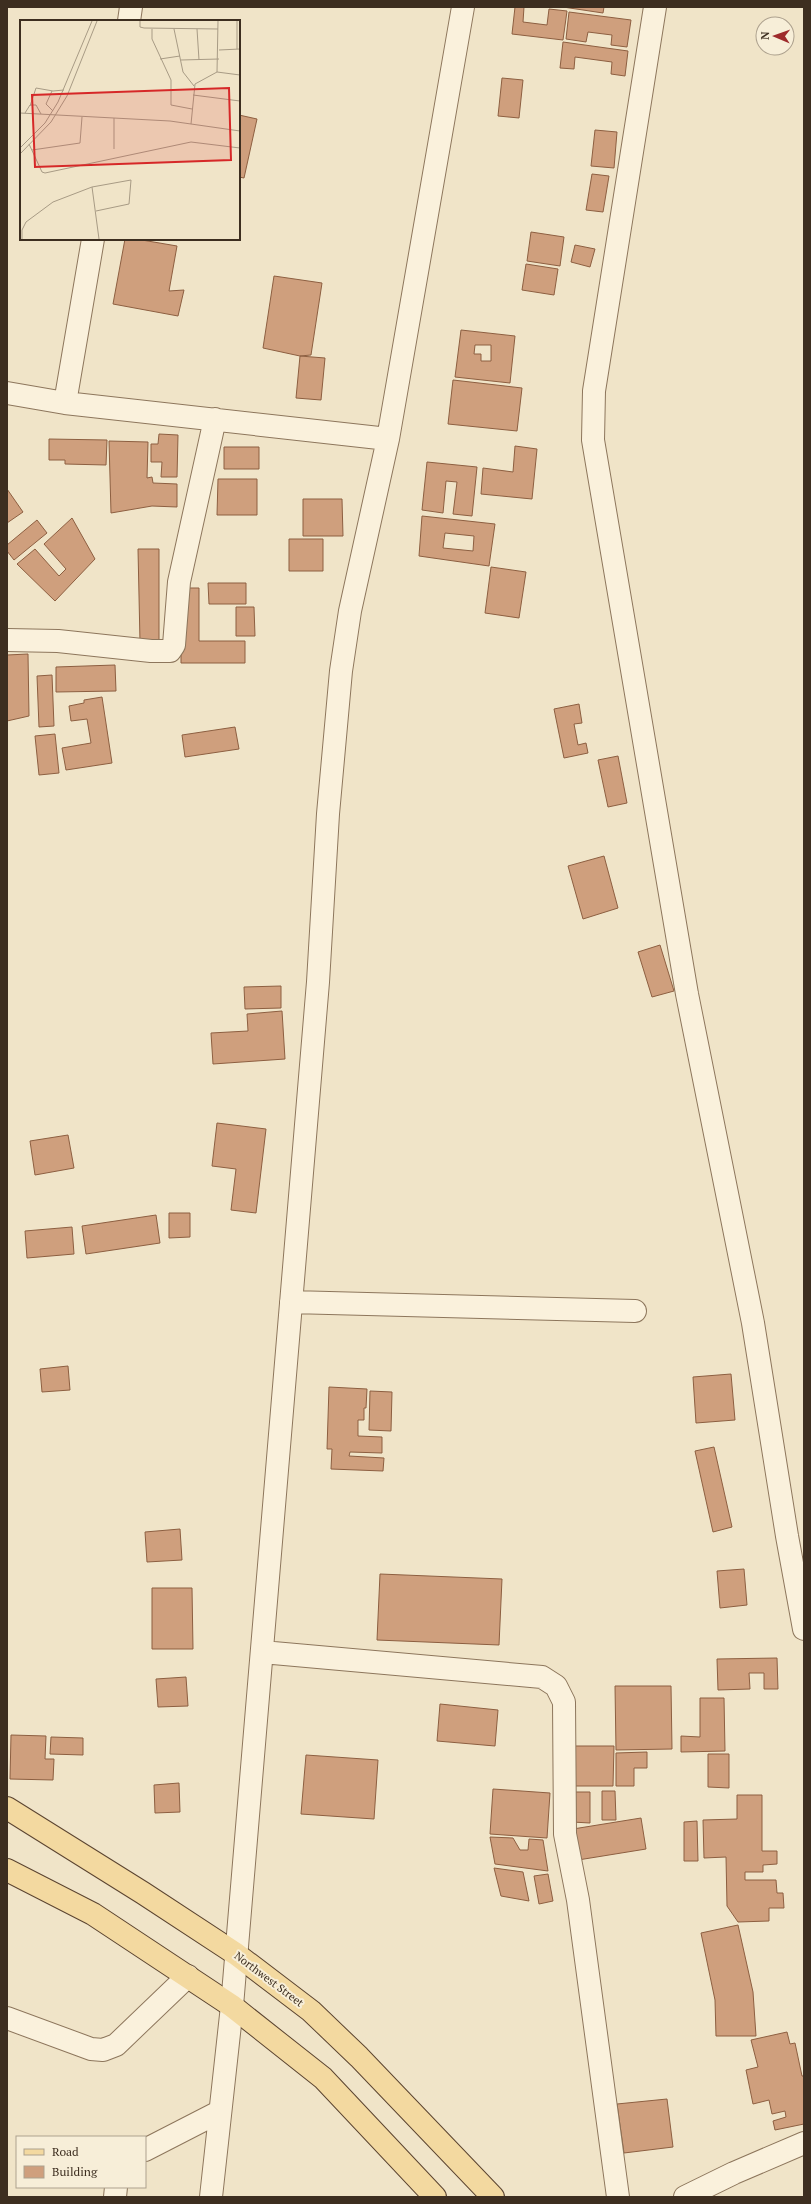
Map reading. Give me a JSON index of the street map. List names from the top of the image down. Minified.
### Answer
{"streets":{"main road":["Northwest Street"]},"legend":["Road","Building"],"north":"left"}
